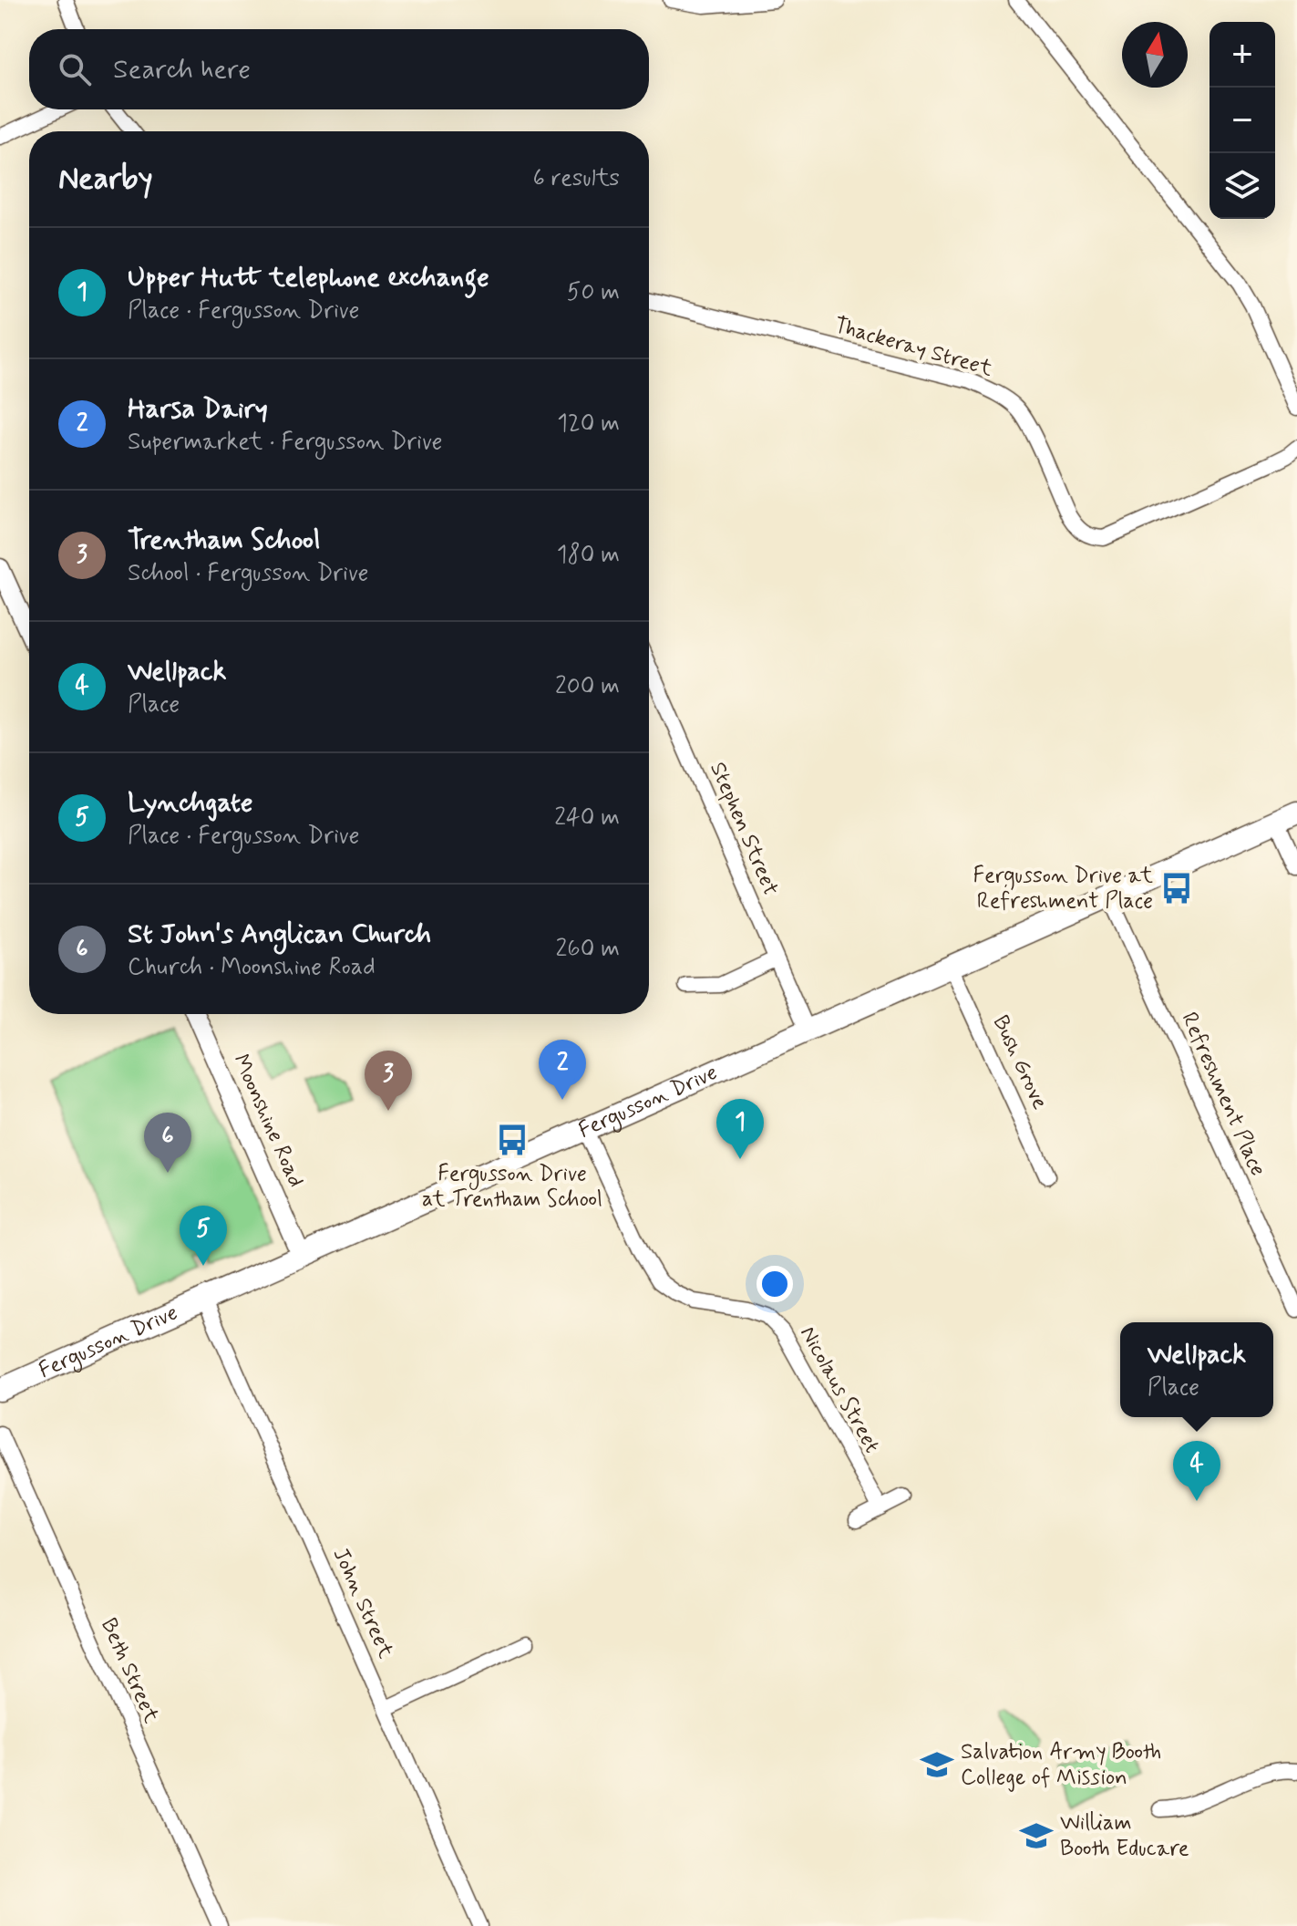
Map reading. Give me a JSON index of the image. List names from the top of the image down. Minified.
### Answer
{"streets":{"main road":["Fergusson Drive"],"street":["Thackeray Street","Stephen Street","Bush Grove","Refreshment Place","Moonshine Road","Nicolaus Street","John Street","Beth Street"]},"crossings":[["Stephen Street","Fergusson Drive"],["Bush Grove","Fergusson Drive"],["Refreshment Place","Fergusson Drive"],["Fergusson Drive","Moonshine Road"],["Fergusson Drive","Nicolaus Street"],["Fergusson Drive","John Street"]],"places":{"bus stop":["Fergusson Drive at Refreshment Place","Fergusson Drive at Trentham School"],"school or university":["Salvation Army Booth College of Mission","William Booth Educare"]},"north":"top","page":{"map_buttons":["+","−"],"search":"Search here","heading":["Nearby","6 results"],"list":[{"mark":"1","name":"Upper Hutt telephone exchange","note":"Place · Fergusson Drive","value":"50 m"},{"mark":"2","name":"Harsa Dairy","note":"Supermarket · Fergusson Drive","value":"120 m"},{"mark":"3","name":"Trentham School","note":"School · Fergusson Drive","value":"180 m"},{"mark":"4","name":"Wellpack","note":"Place","value":"200 m"},{"mark":"5","name":"Lynchgate","note":"Place · Fergusson Drive","value":"240 m"},{"mark":"6","name":"St John's Anglican Church","note":"Church · Moonshine Road","value":"260 m"}],"pins":["2","3","1","6","5","4"],"popup":["Wellpack","Place"]}}
